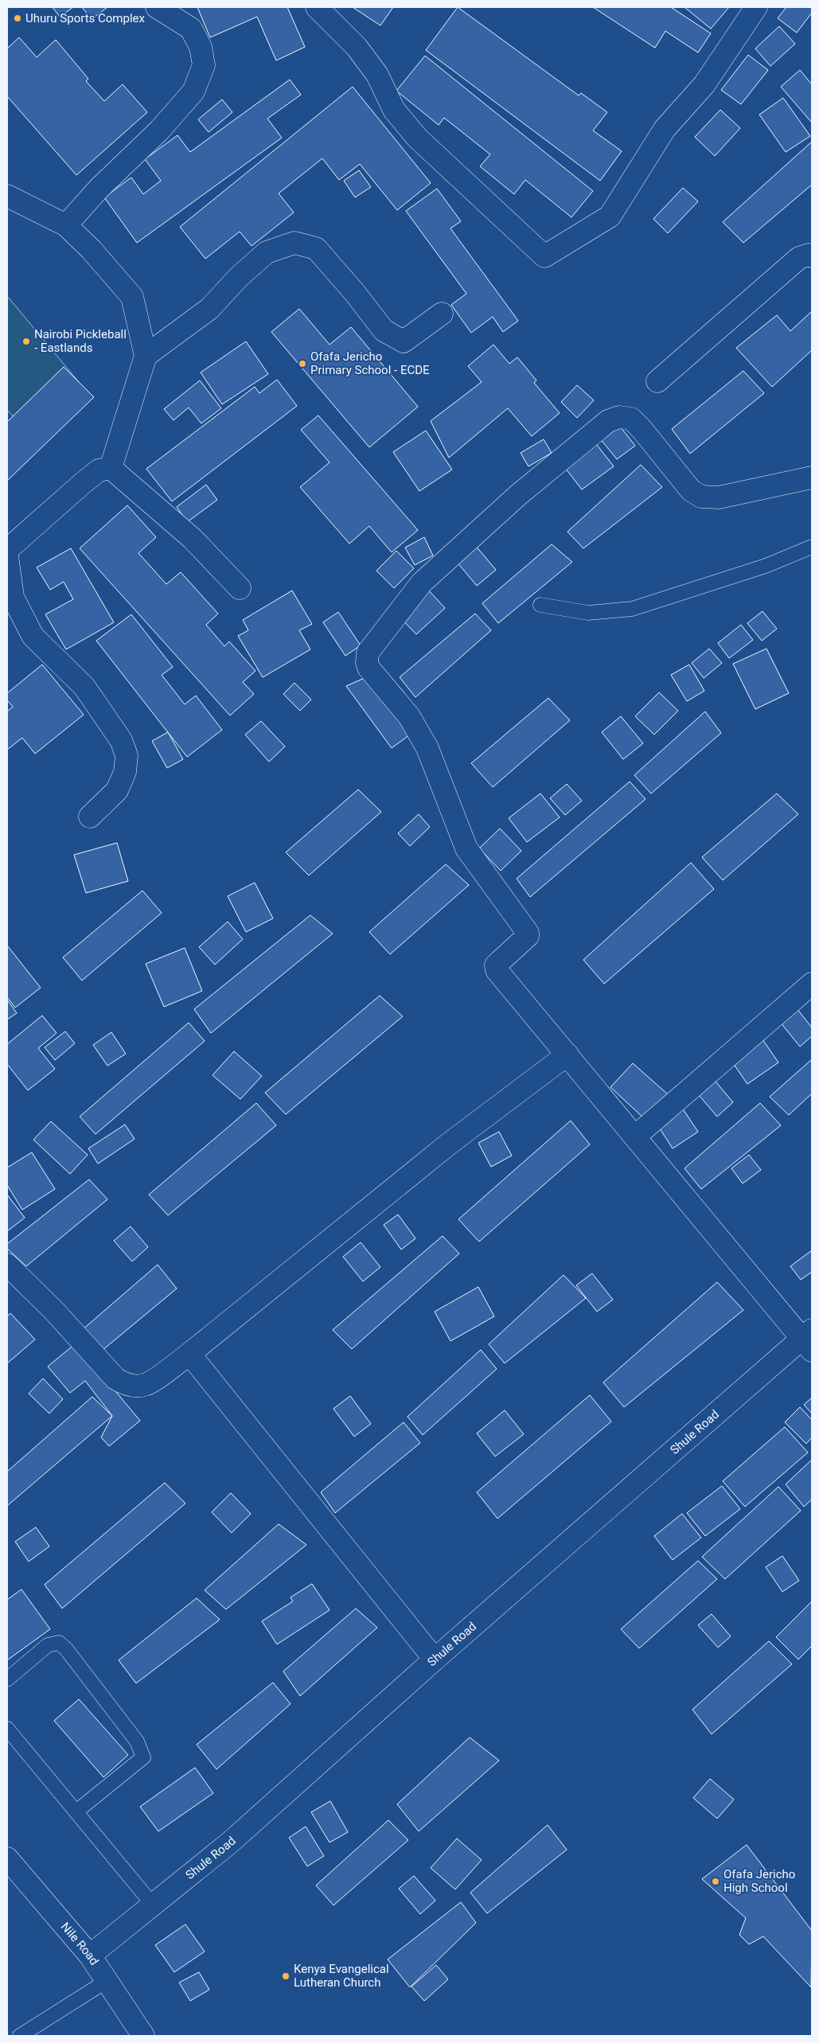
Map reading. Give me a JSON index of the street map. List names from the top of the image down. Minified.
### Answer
{"streets":{"street":["Shule Road","Nile Road"]},"crossings":[["Shule Road","Nile Road"]],"places":["Uhuru Sports Complex","Nairobi Pickleball - Eastlands","Ofafa Jericho Primary School - ECDE","Ofafa Jericho High School","Kenya Evangelical Lutheran Church"]}
